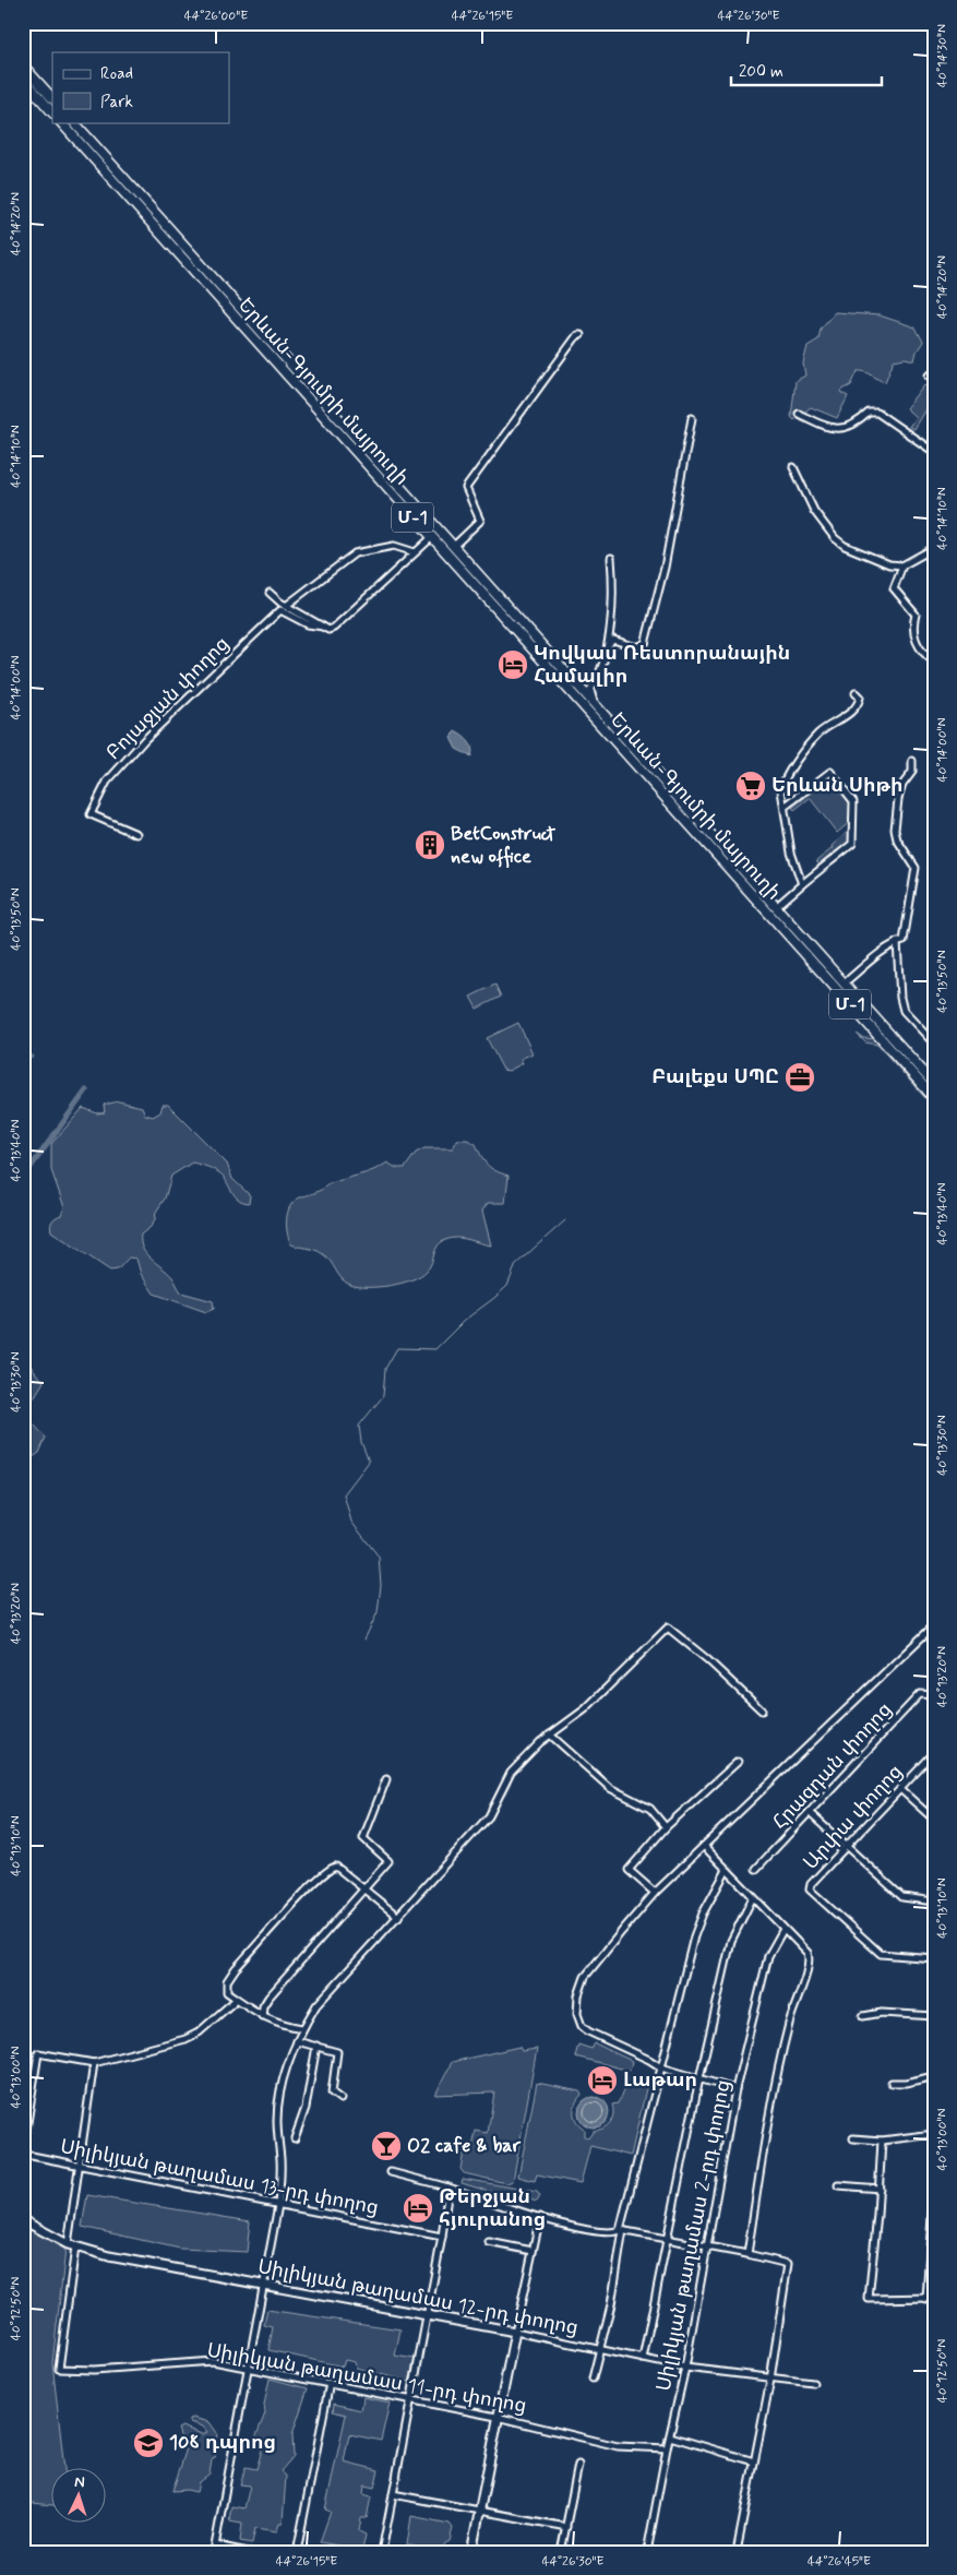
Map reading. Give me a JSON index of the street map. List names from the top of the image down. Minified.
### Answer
{"streets":{"highway":["Երևան-Գյումրի մայրուղի","Մ-1"],"main road":["Սիլիկյան թաղամաս 12-րդ փողոց"],"street":["Բոյաջյան փողոց","Հրազդան փողոց","Արփա փողոց","Սիլիկյան թաղամաս 13-րդ փողոց","Սիլիկյան թաղամաս 2-րդ փողոց","Սիլիկյան թաղամաս 11-րդ փողոց"]},"crossings":[["Սիլիկյան թաղամաս 2-րդ փողոց","Սիլիկյան թաղամաս 12-րդ փողոց"],["Սիլիկյան թաղամաս 2-րդ փողոց","Սիլիկյան թաղամաս 11-րդ փողոց"],["Սիլիկյան թաղամաս 12-րդ փողոց","Սիլիկյան թաղամաս 11-րդ փողոց"]],"places":{"hotel":["Կովկաս Ռեստորանային Համալիր","Լաթար","Թերջյան հյուրանոց"],"supermarket":["Երևան Սիթի"],"building":["BetConstruct new office"],"office":["Բալեքս ՍՊԸ"],"bar":["O2 cafe & bar"],"school or university":["108 դպրոց"]},"legend":["Road","Park"],"scale_bar":"200 m","north":"top","coordinates":["44°26'00\"E","44°26'15\"E","44°26'30\"E","40°14'30\"N","40°14'20\"N","40°14'10\"N","40°14'00\"N","40°13'50\"N","40°13'40\"N","40°13'30\"N","40°13'20\"N","40°13'10\"N","40°13'00\"N","40°12'50\"N","44°26'45\"E"]}
